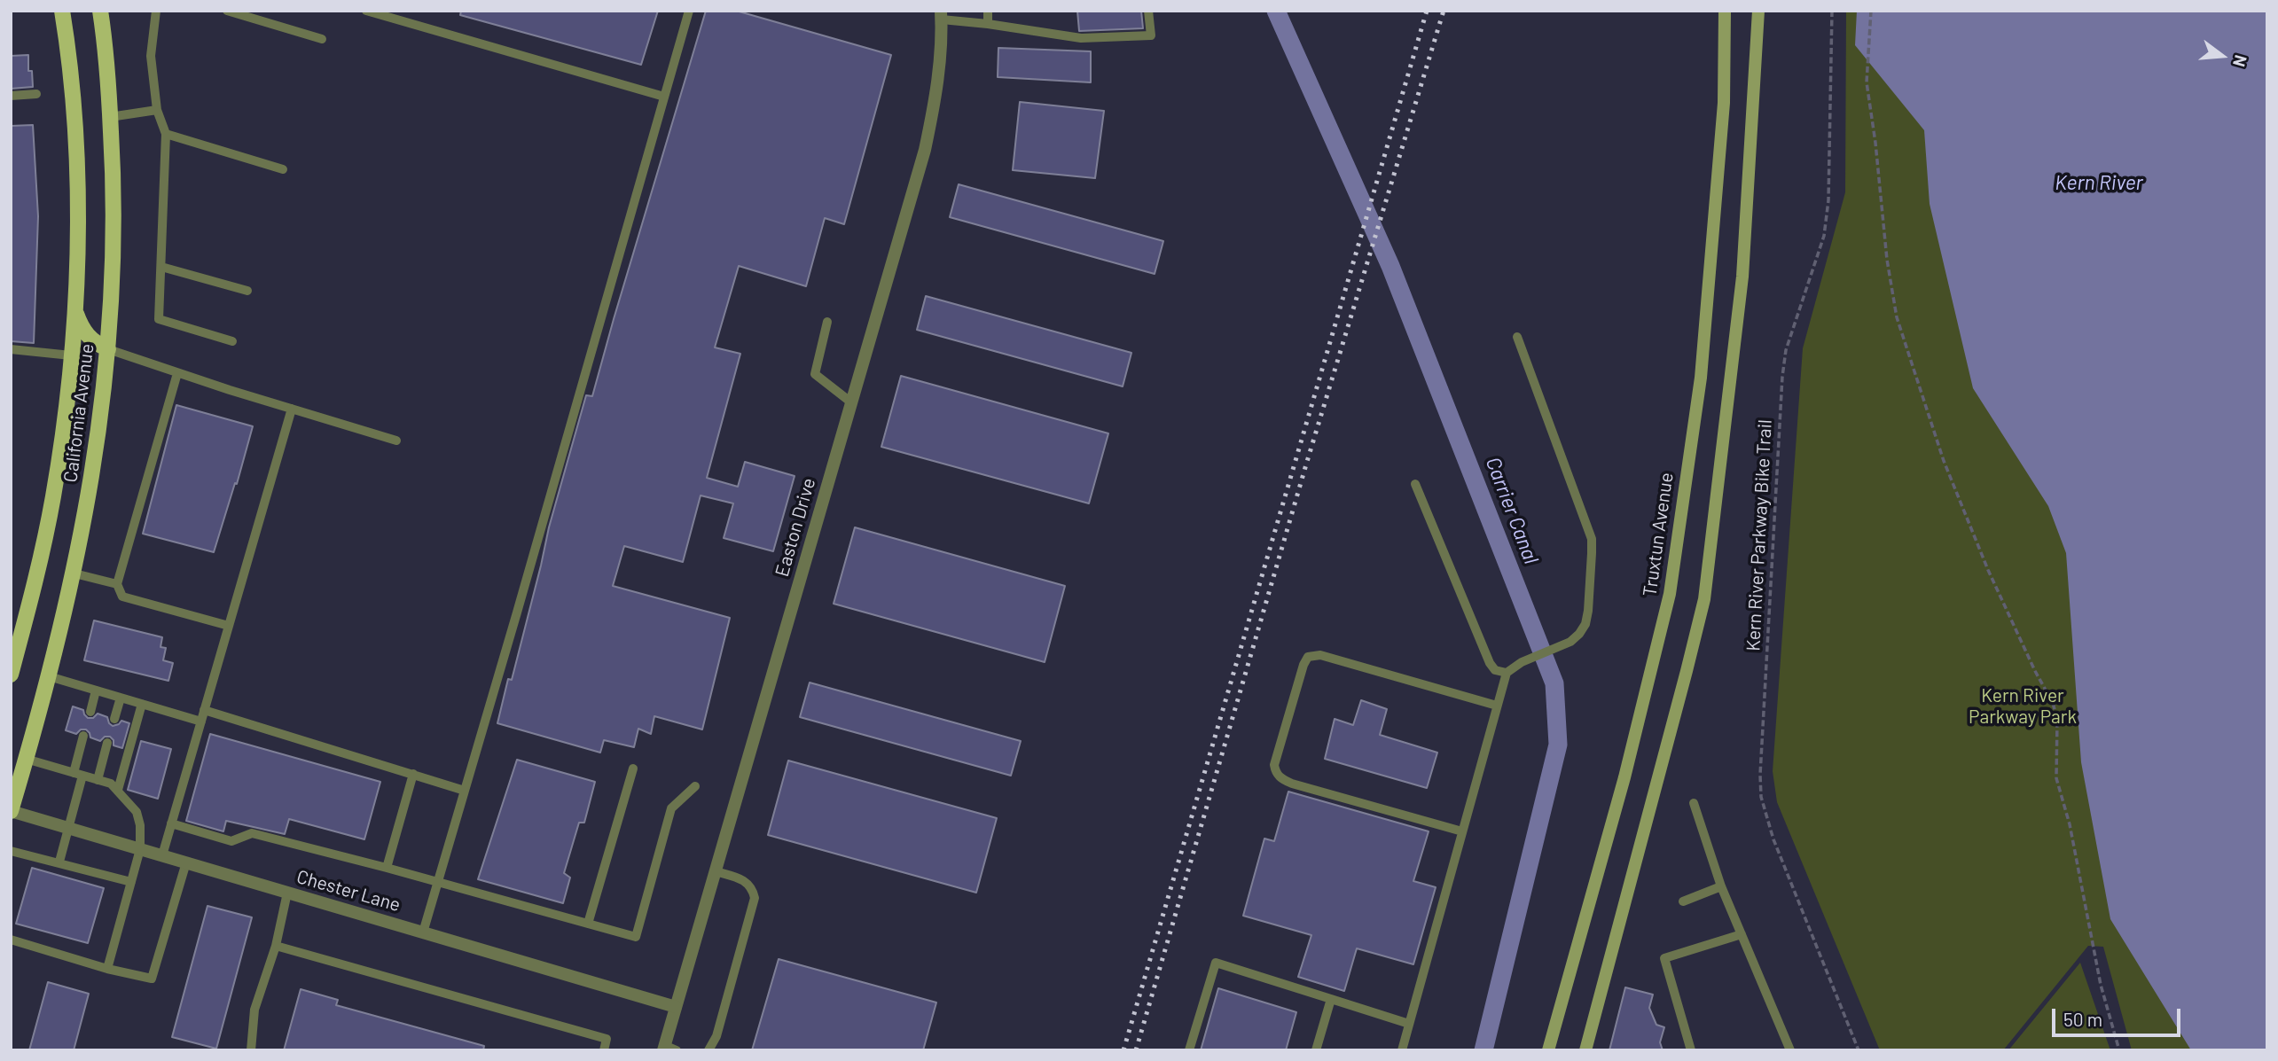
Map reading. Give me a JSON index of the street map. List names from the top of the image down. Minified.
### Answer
{"streets":{"main road":["California Avenue","Truxtun Avenue"],"street":["Easton Drive","Chester Lane"],"path":["Kern River Parkway Bike Trail"]},"crossings":[["California Avenue","Chester Lane"],["Easton Drive","Chester Lane"]],"water":["Kern River","Carrier Canal"],"parks":["Kern River Parkway Park"],"scale_bar":"50 m","north":"right"}
